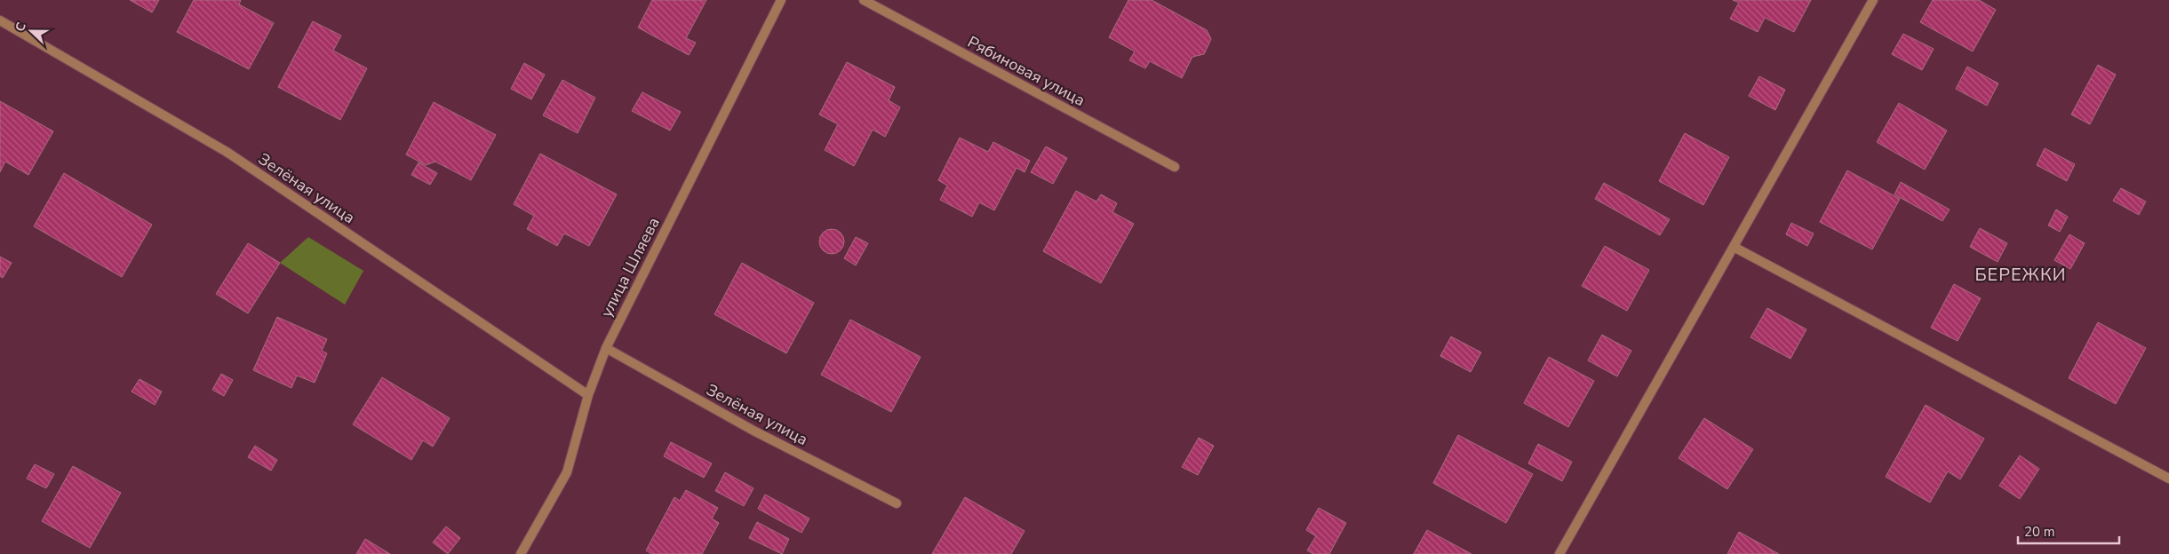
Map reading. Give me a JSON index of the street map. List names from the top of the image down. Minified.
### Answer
{"streets":{"street":["Рябиновая улица","Зелёная улица","улица Шляева"]},"crossings":[["Зелёная улица","улица Шляева"]],"districts":["БЕРЕЖКИ"],"scale_bar":"20 m","north":"left"}
